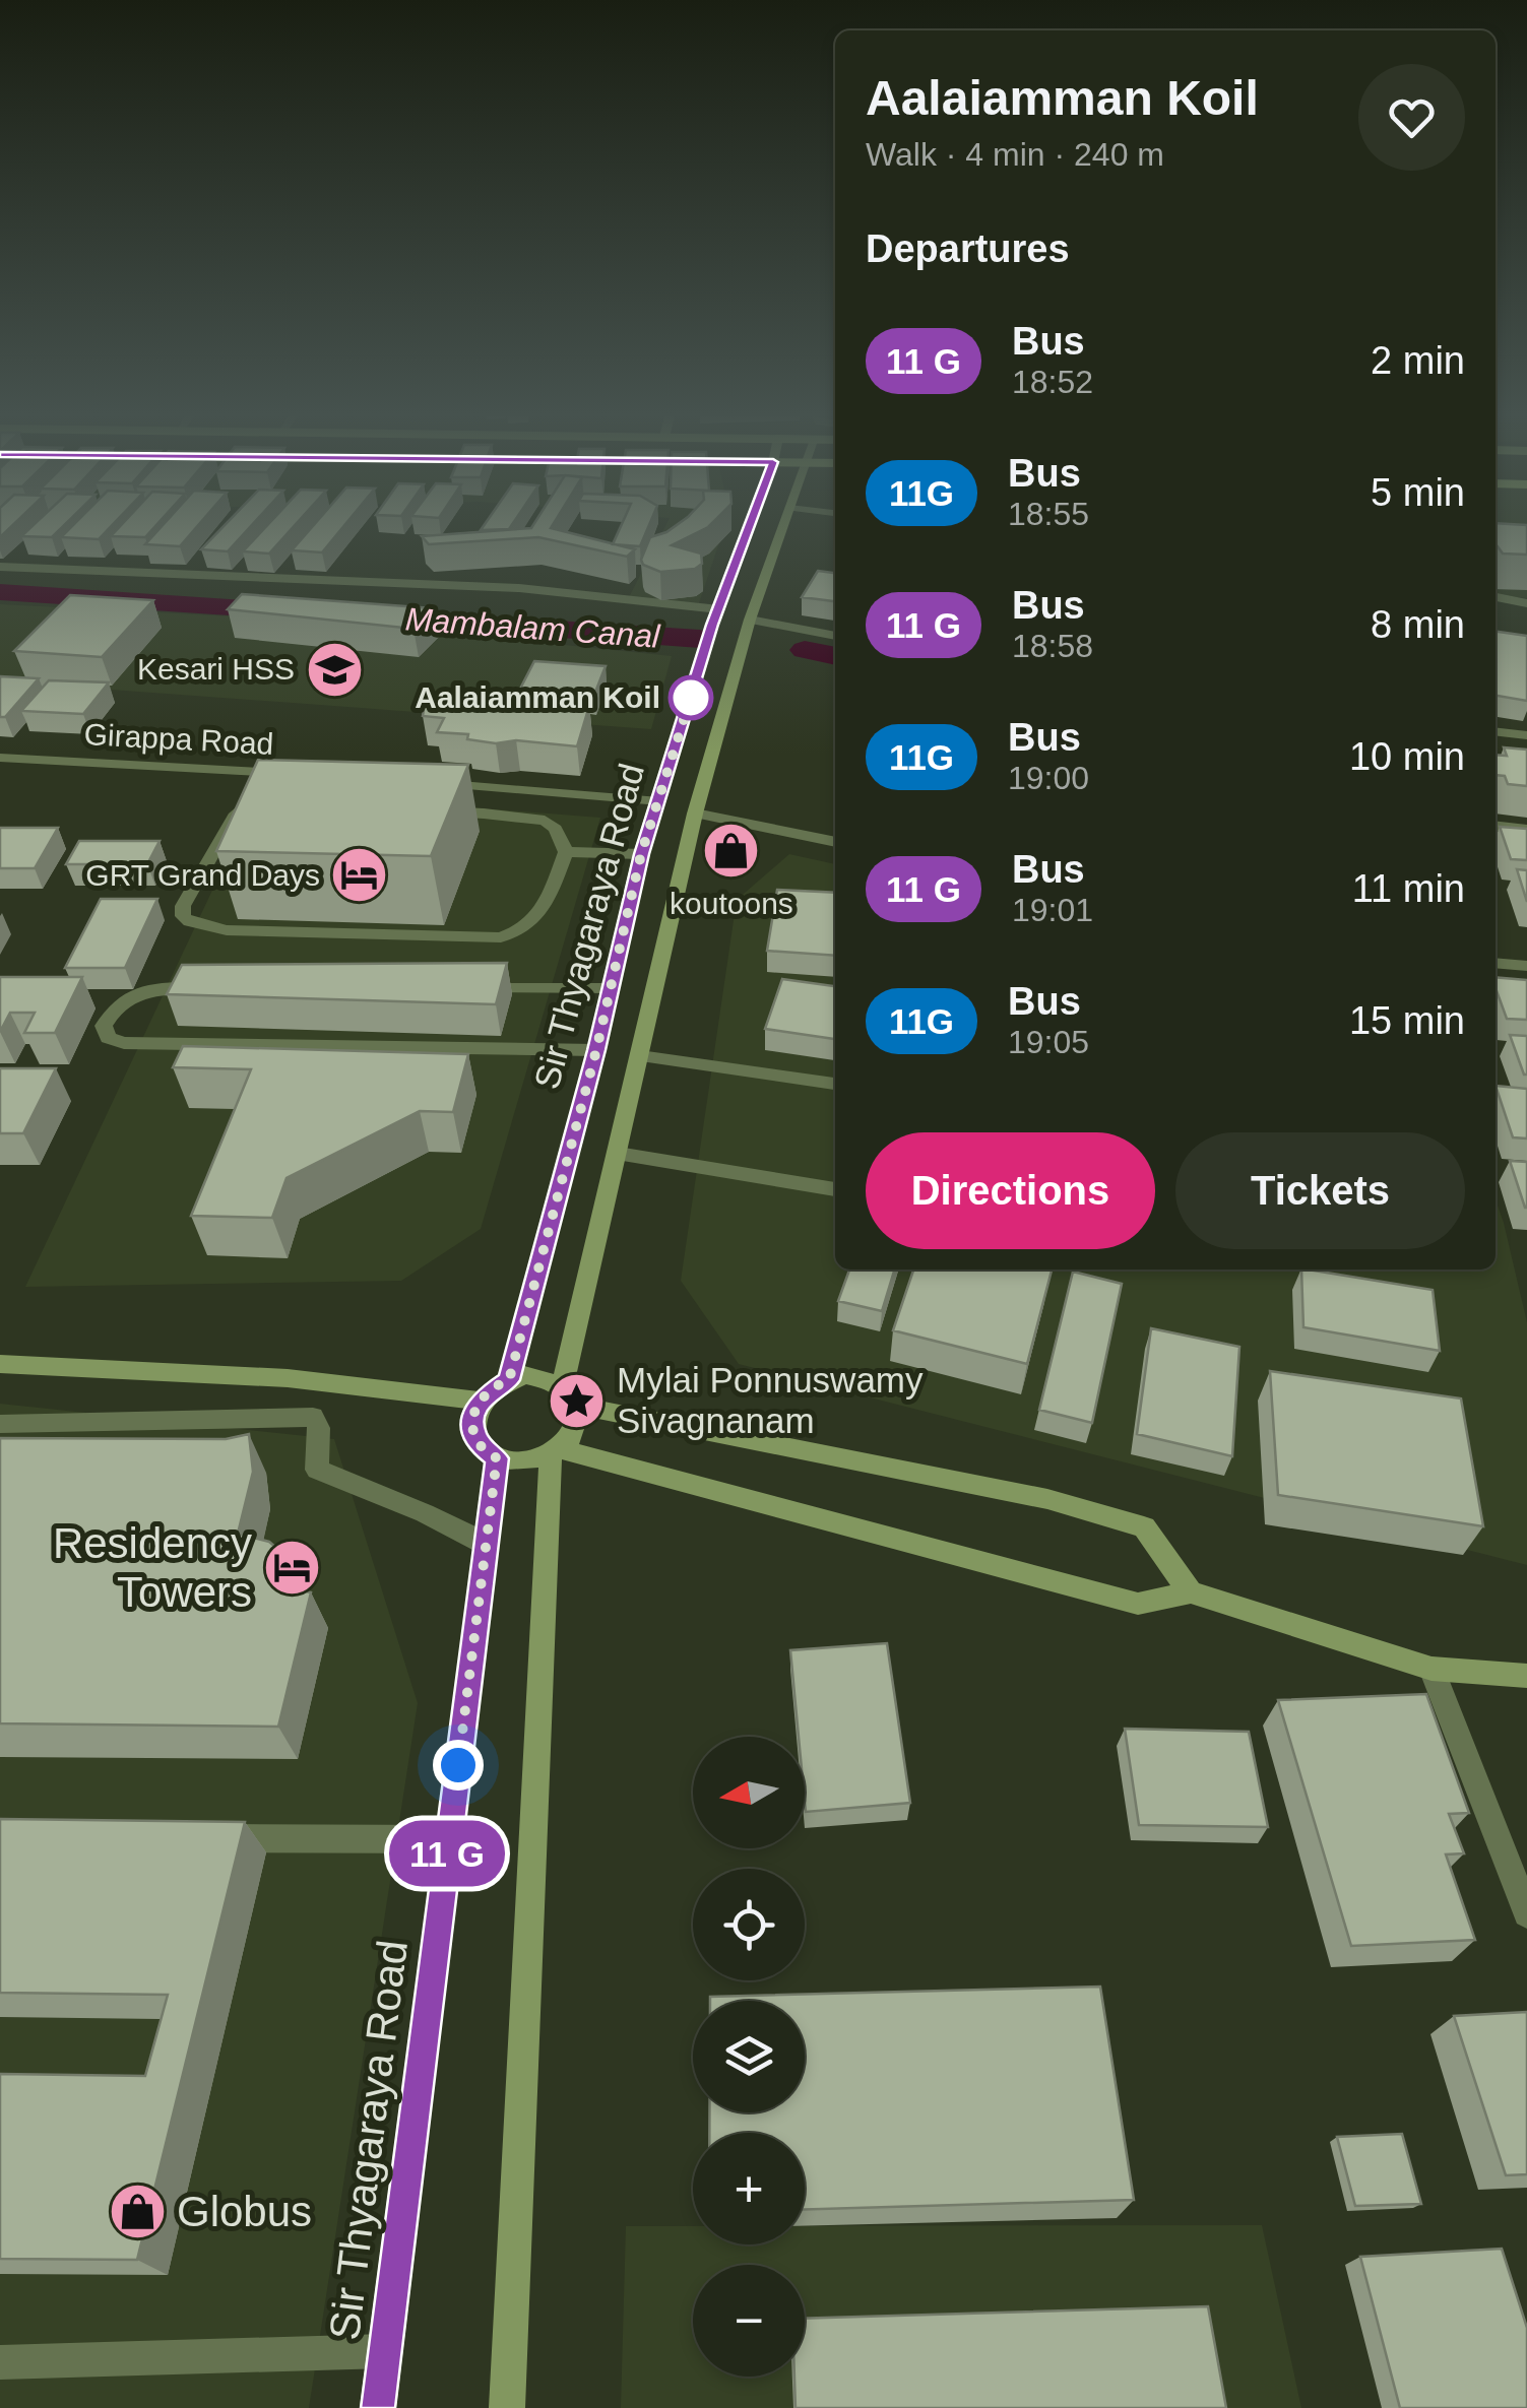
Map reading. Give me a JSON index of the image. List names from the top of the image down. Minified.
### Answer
{"streets":{"main road":["Sir Thyagaraya Road"],"street":["Girappa Road"]},"water":["Mambalam Canal"],"places":{"school or university":["Kesari HSS"],"other":["Aalaiamman Koil"],"shop":["koutoons","Globus"],"hotel":["GRT Grand Days","Residency Towers"],"place":["Mylai Ponnuswamy Sivagnanam"]},"north":"left","page":{"on_map":"11 G","heading":[["Aalaiamman Koil","Walk · 4 min · 240 m"],"Departures"],"list":[{"mark":"11 G","name":"Bus","note":"18:52","value":"2 min"},{"mark":"11G","name":"Bus","note":"18:55","value":"5 min"},{"mark":"11 G","name":"Bus","note":"18:58","value":"8 min"},{"mark":"11G","name":"Bus","note":"19:00","value":"10 min"},{"mark":"11 G","name":"Bus","note":"19:01","value":"11 min"},{"mark":"11G","name":"Bus","note":"19:05","value":"15 min"}],"buttons":["Directions","Tickets"],"map_buttons":["+","−"]}}
